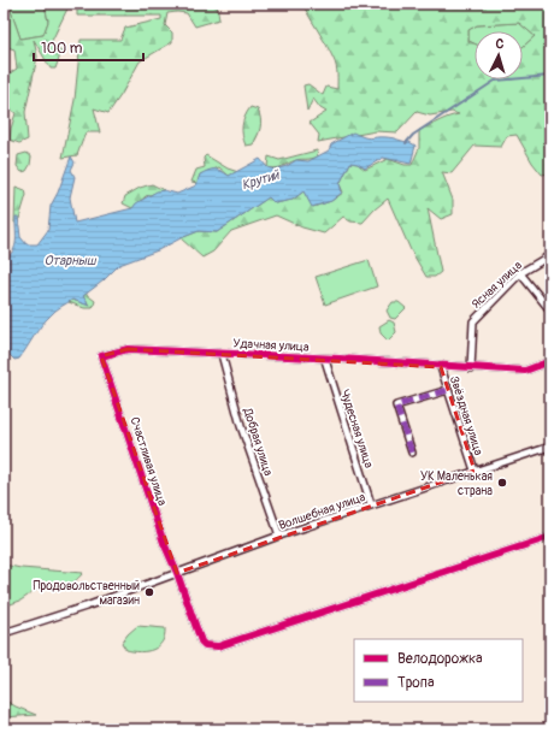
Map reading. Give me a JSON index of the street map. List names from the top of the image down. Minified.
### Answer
{"streets":{"street":["Ясная улица","Удачная улица","Звёздная улица","Чудесная улица","Добрая улица","Счастливая улица","Волшебная улица"]},"crossings":[["Ясная улица","Удачная улица"],["Удачная улица","Звёздная улица"],["Удачная улица","Чудесная улица"],["Удачная улица","Добрая улица"],["Удачная улица","Счастливая улица"],["Звёздная улица","Волшебная улица"],["Чудесная улица","Волшебная улица"],["Добрая улица","Волшебная улица"],["Счастливая улица","Волшебная улица"]],"water":["Крутий","Отарныш"],"places":["УК Маленькая страна","Продовольственный магазин"],"legend":["Велодорожка","Тропа"],"scale_bar":"100 m","north":"top"}
